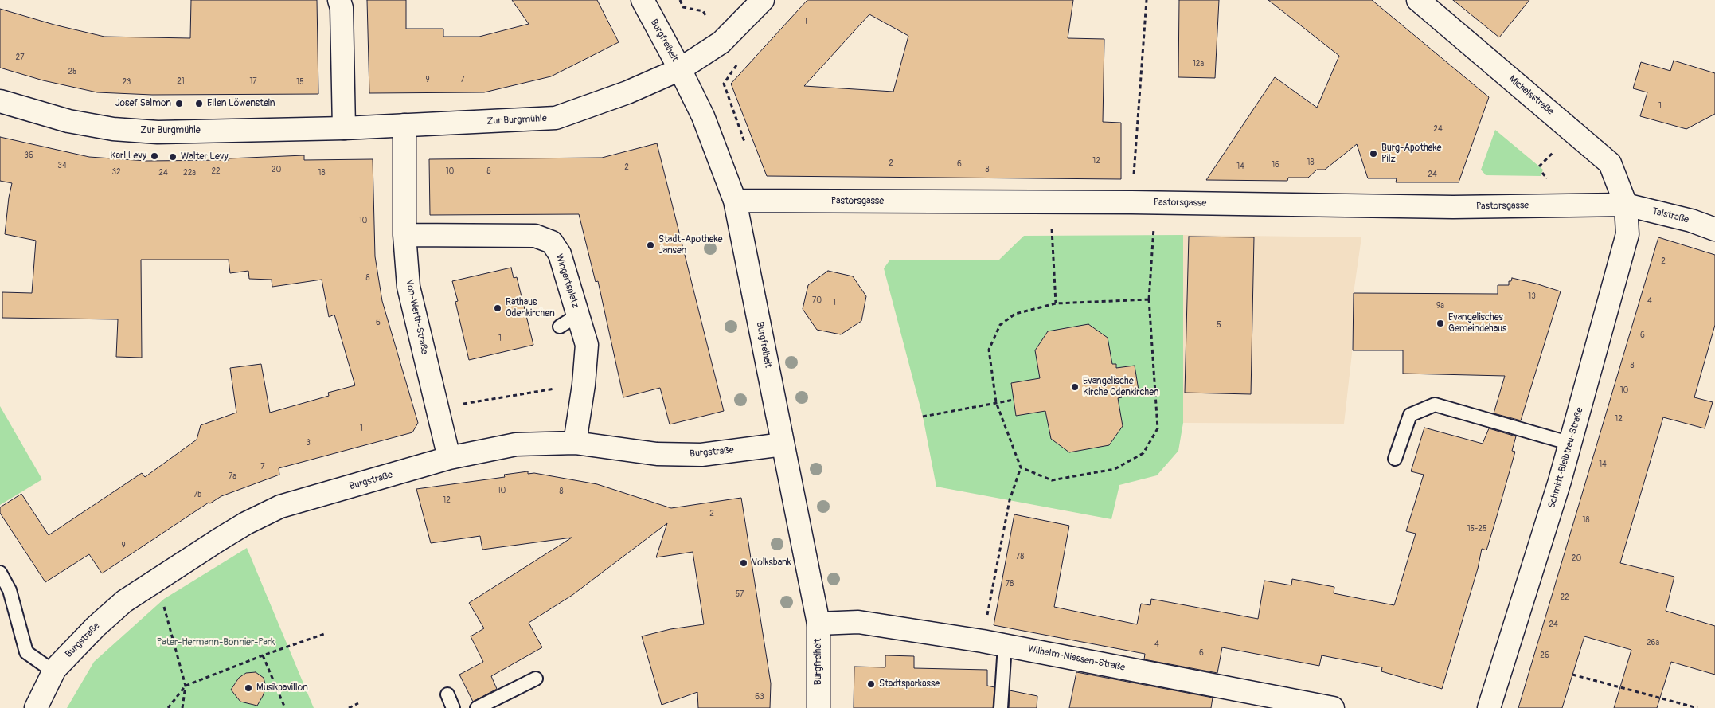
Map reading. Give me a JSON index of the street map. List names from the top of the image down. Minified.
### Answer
{"streets":{"street":["Burgfreiheit","Michelsstraße","Zur Burgmühle","Pastorsgasse","Talstraße","Wingertsplatz","Von-Werth-Straße","Burgstraße","Schmidt-Bleibtreu-Straße","Wilhelm-Niessen-Straße"]},"crossings":[["Burgfreiheit","Zur Burgmühle"],["Burgfreiheit","Pastorsgasse"],["Burgfreiheit","Burgstraße"],["Burgfreiheit","Wilhelm-Niessen-Straße"],["Michelsstraße","Pastorsgasse"],["Michelsstraße","Talstraße"],["Michelsstraße","Schmidt-Bleibtreu-Straße"],["Zur Burgmühle","Von-Werth-Straße"],["Pastorsgasse","Talstraße"],["Pastorsgasse","Schmidt-Bleibtreu-Straße"],["Talstraße","Schmidt-Bleibtreu-Straße"],["Wingertsplatz","Von-Werth-Straße"],["Wingertsplatz","Burgstraße"],["Von-Werth-Straße","Burgstraße"]],"parks":["Pater-Hermann-Bonnier-Park"],"places":["Josef Salmon","Ellen Löwenstein","Burg-Apotheke Pilz","Karl Levy","Walter Levy","Stadt-Apotheke Jansen","Rathaus Odenkirchen","Evangelisches Gemeindehaus","Evangelische Kirche Odenkirchen","Volksbank","Stadtsparkasse","Musikpavillon"],"house_numbers":["1","27","12a","25","9","7","21","17","23","15","1","24","36","12","18","2","6","16","34","14","2","20","8","22","10","8","32","24","22a","18","24","10","2","8","13","70","4","1","9a","6","5","6","1","8","10","12","1","3","14","7","7a","10","8","7b","12","2","18","15-25","9","78","20","78","57","22","24","26a","4","6","26","63"]}
